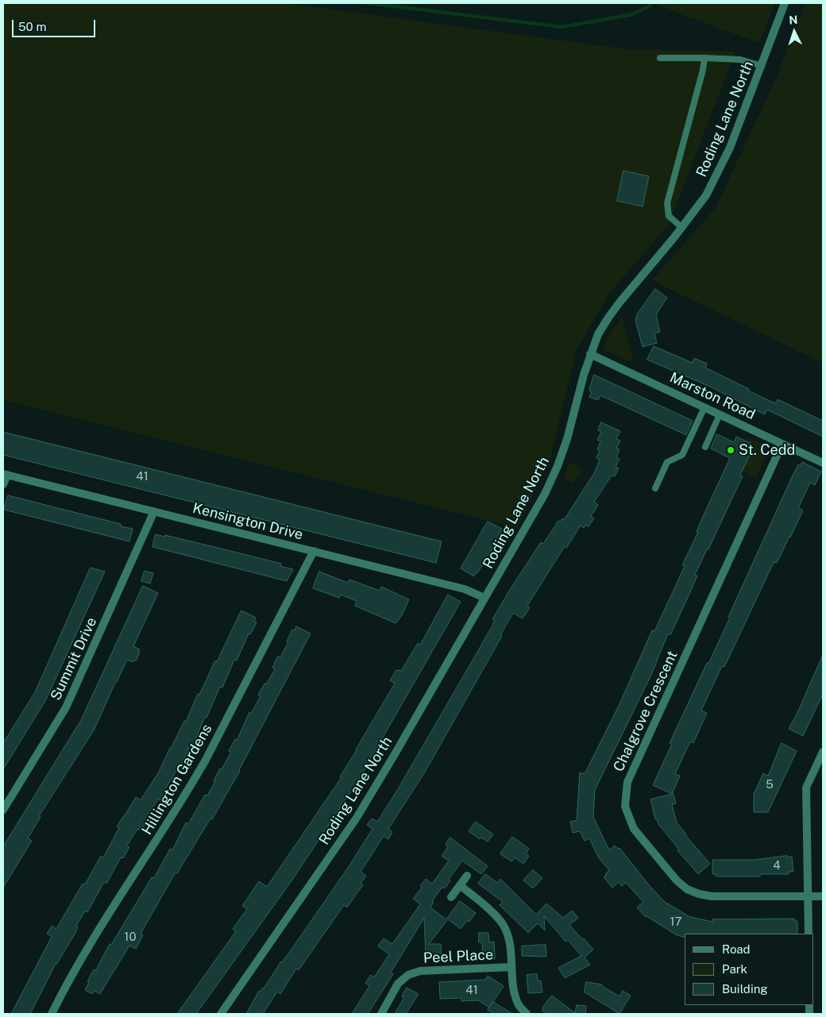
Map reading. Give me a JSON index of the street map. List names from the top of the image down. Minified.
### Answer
{"streets":{"street":["Roding Lane North","Marston Road","Kensington Drive","Summit Drive","Chalgrove Crescent","Hillington Gardens","Peel Place"]},"crossings":[["Roding Lane North","Marston Road"],["Roding Lane North","Kensington Drive"],["Marston Road","Chalgrove Crescent"],["Kensington Drive","Summit Drive"],["Kensington Drive","Hillington Gardens"]],"places":["St. Cedd"],"house_numbers":["41","5","4","17","10","41"],"legend":["Road","Park","Building"],"scale_bar":"50 m","north":"top"}
